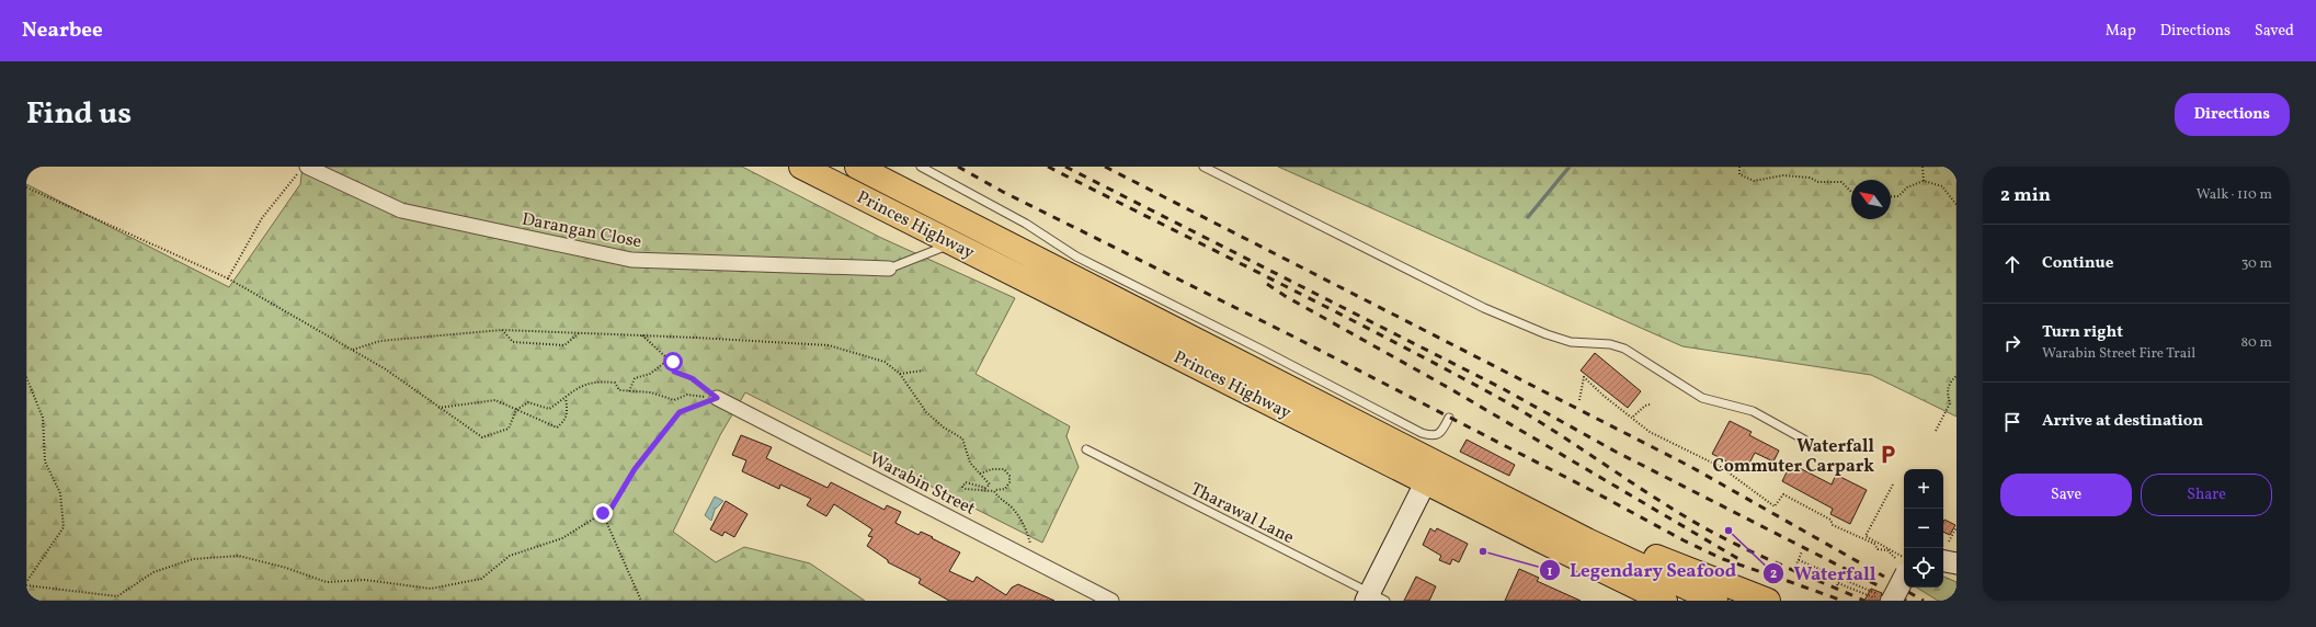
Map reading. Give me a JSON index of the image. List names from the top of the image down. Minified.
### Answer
{"streets":{"highway":["Princes Highway"],"street":["Darangan Close","Warabin Street"],"lane":["Tharawal Lane"]},"places":{"parking":["Waterfall Commuter Carpark"],"other":["Waterfall","Legendary Seafood"]},"north":"top left","page":{"header":"Nearbee","nav":["Map","Directions","Saved"],"title":"Find us","buttons":["Directions",["Save","Share"]],"heading":["2 min","Walk · 110 m"],"list":[["Continue","30 m"],["Turn right","Warabin Street Fire Trail","80 m"],"Arrive at destination"],"map_buttons":["+","−"]}}
